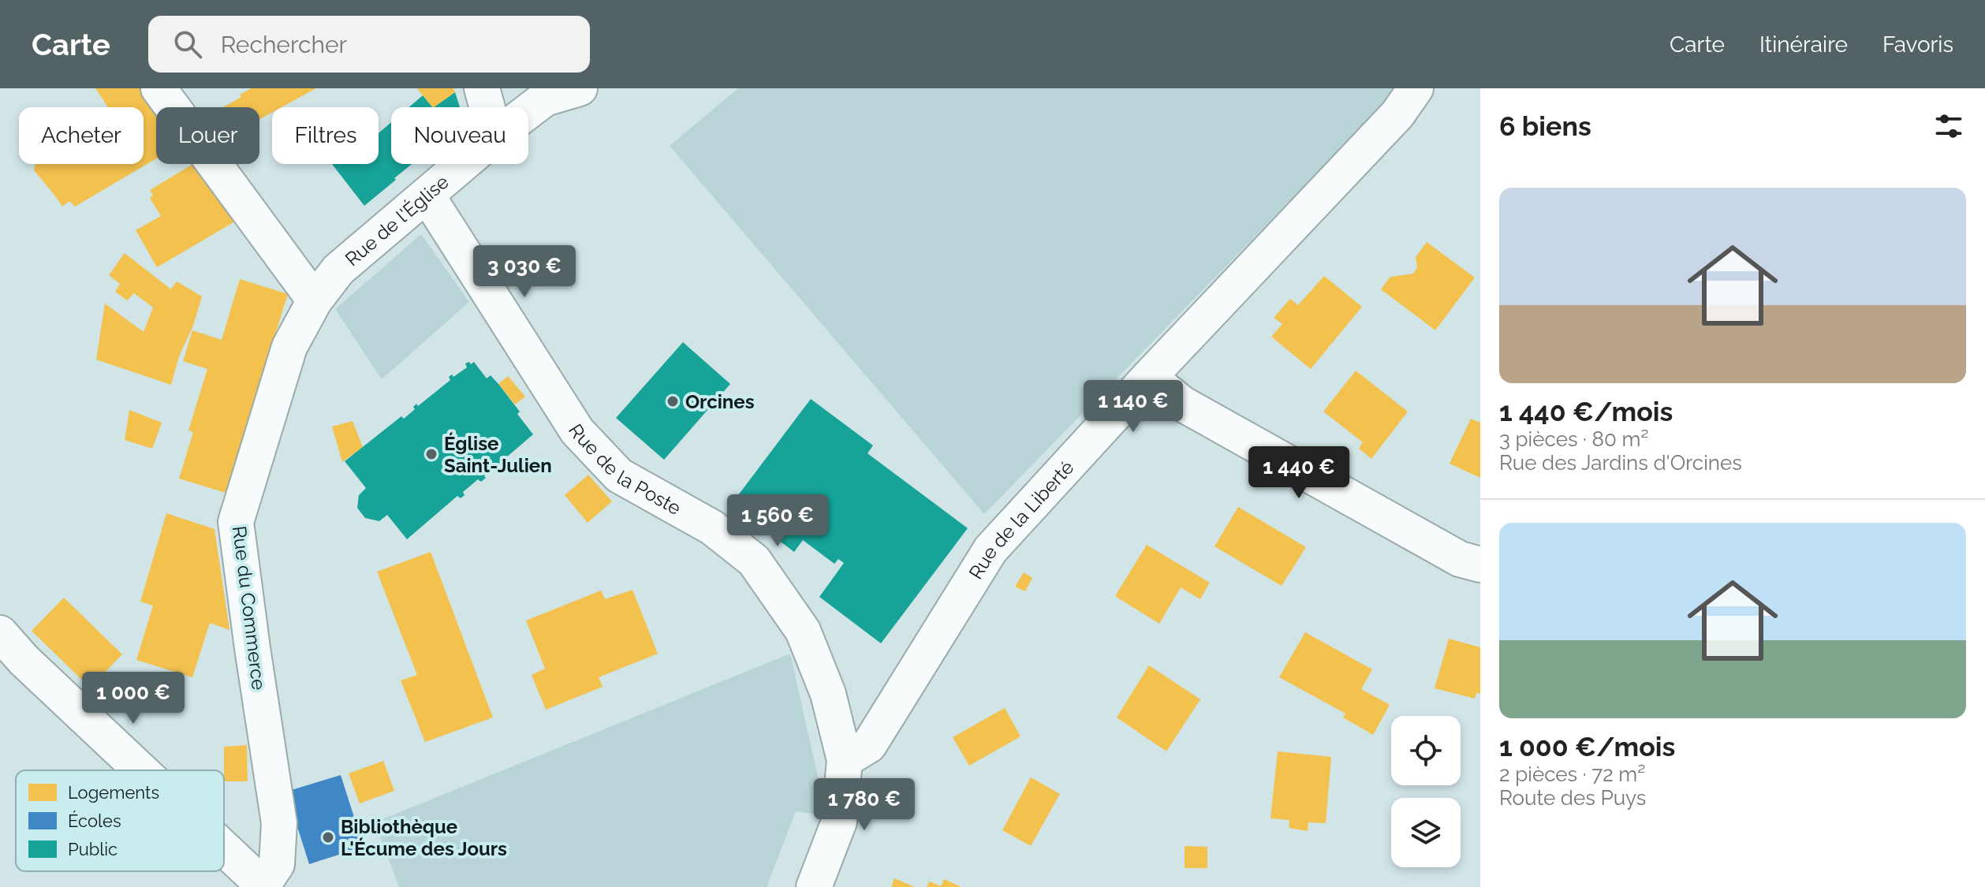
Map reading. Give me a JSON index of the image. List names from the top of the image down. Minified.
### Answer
{"streets":{"street":["Rue de l'Église","Rue de la Poste","Rue de la Liberté","Rue du Commerce"]},"crossings":[["Rue de l'Église","Rue de la Poste"],["Rue de l'Église","Rue du Commerce"],["Rue de la Poste","Rue de la Liberté"]],"places":["Orcines","Église Saint-Julien","Bibliothèque L'Écume des Jours"],"legend":["Logements","Écoles","Public"],"page":{"header":"Carte","search":"Rechercher","nav":["Carte","Itinéraire","Favoris"],"heading":"6 biens","chip":["Acheter","Louer","Filtres","Nouveau"],"list":[{"name":"1 440 €/mois","note":"3 pièces · 80 m² · Rue des Jardins d'Orcines"},{"name":"1 000 €/mois","note":"2 pièces · 72 m² · Route des Puys"}],"price":["3 030 €","1 140 €","1 440 €","1 560 €","1 000 €","1 780 €"]}}
